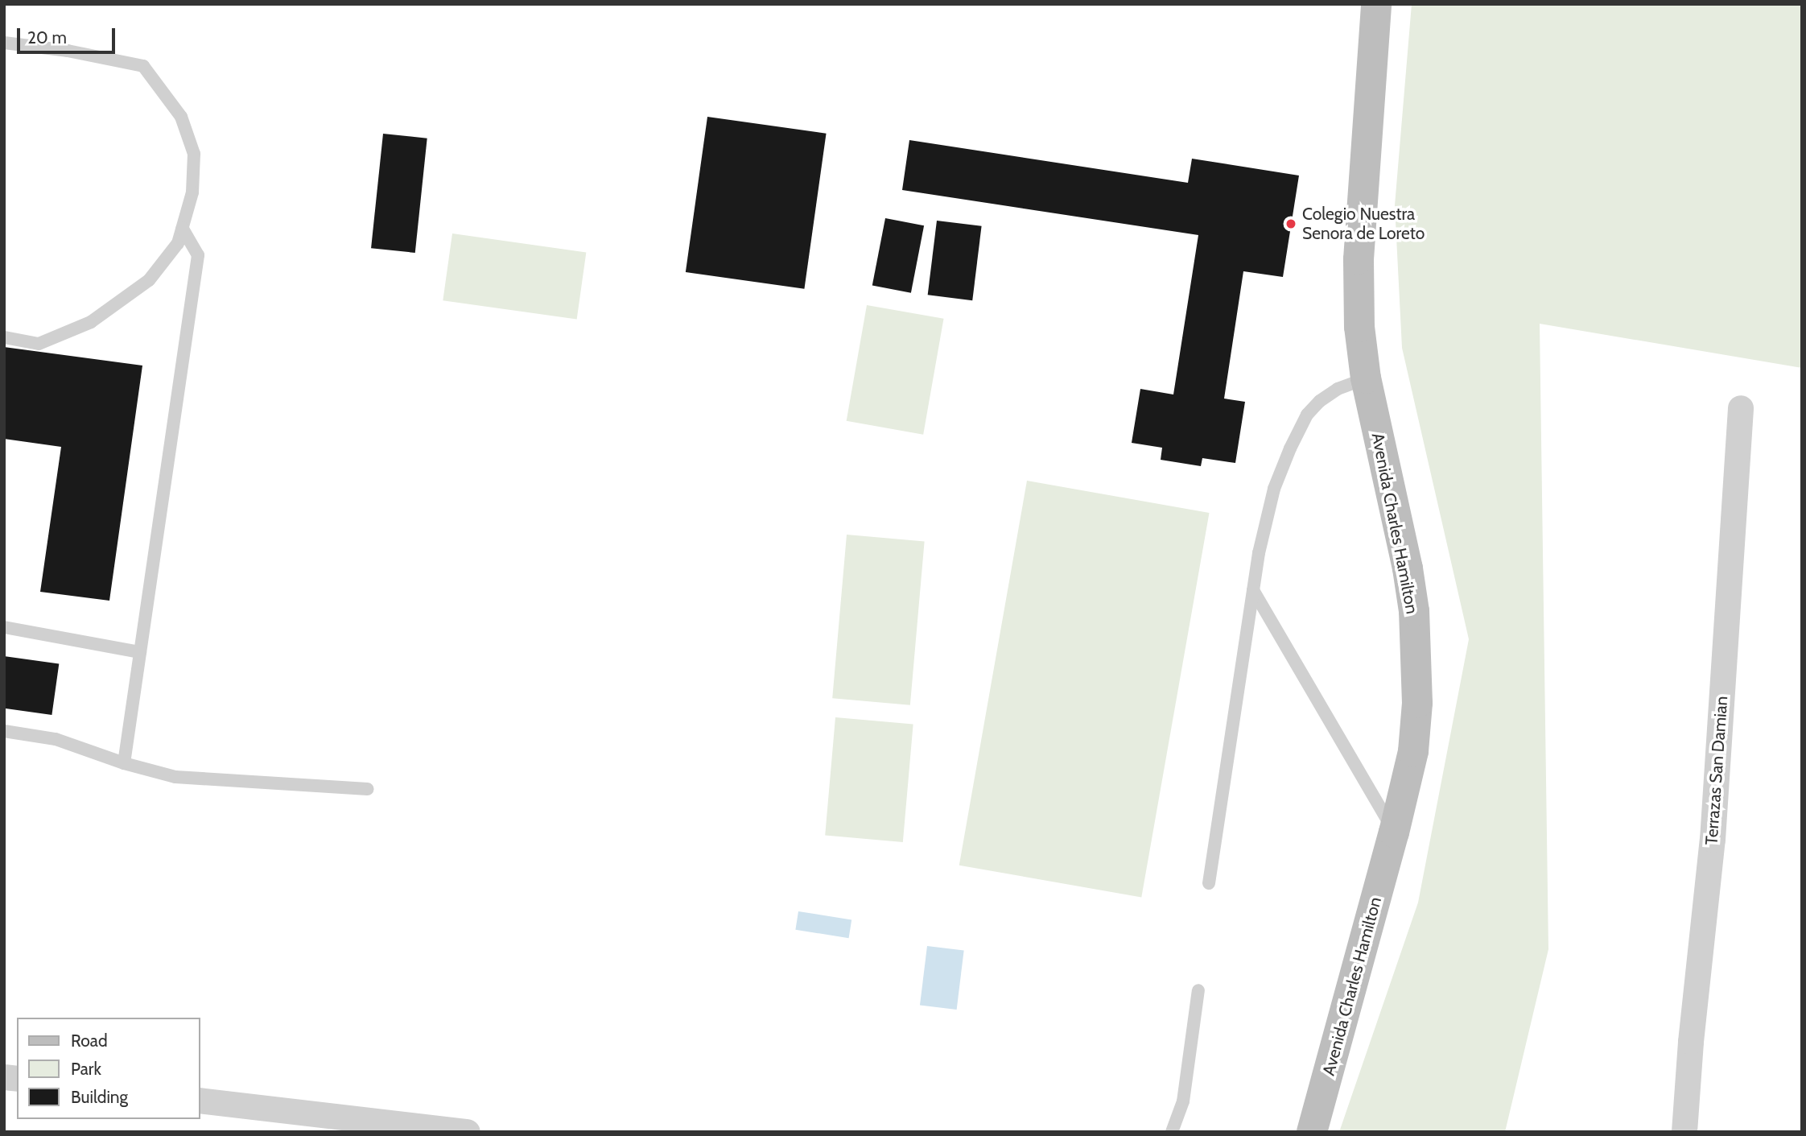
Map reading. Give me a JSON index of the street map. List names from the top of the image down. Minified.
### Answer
{"streets":{"street":["Avenida Charles Hamilton","Terrazas San Damian"]},"places":["Colegio Nuestra Senora de Loreto"],"legend":["Road","Park","Building"],"scale_bar":"20 m"}
